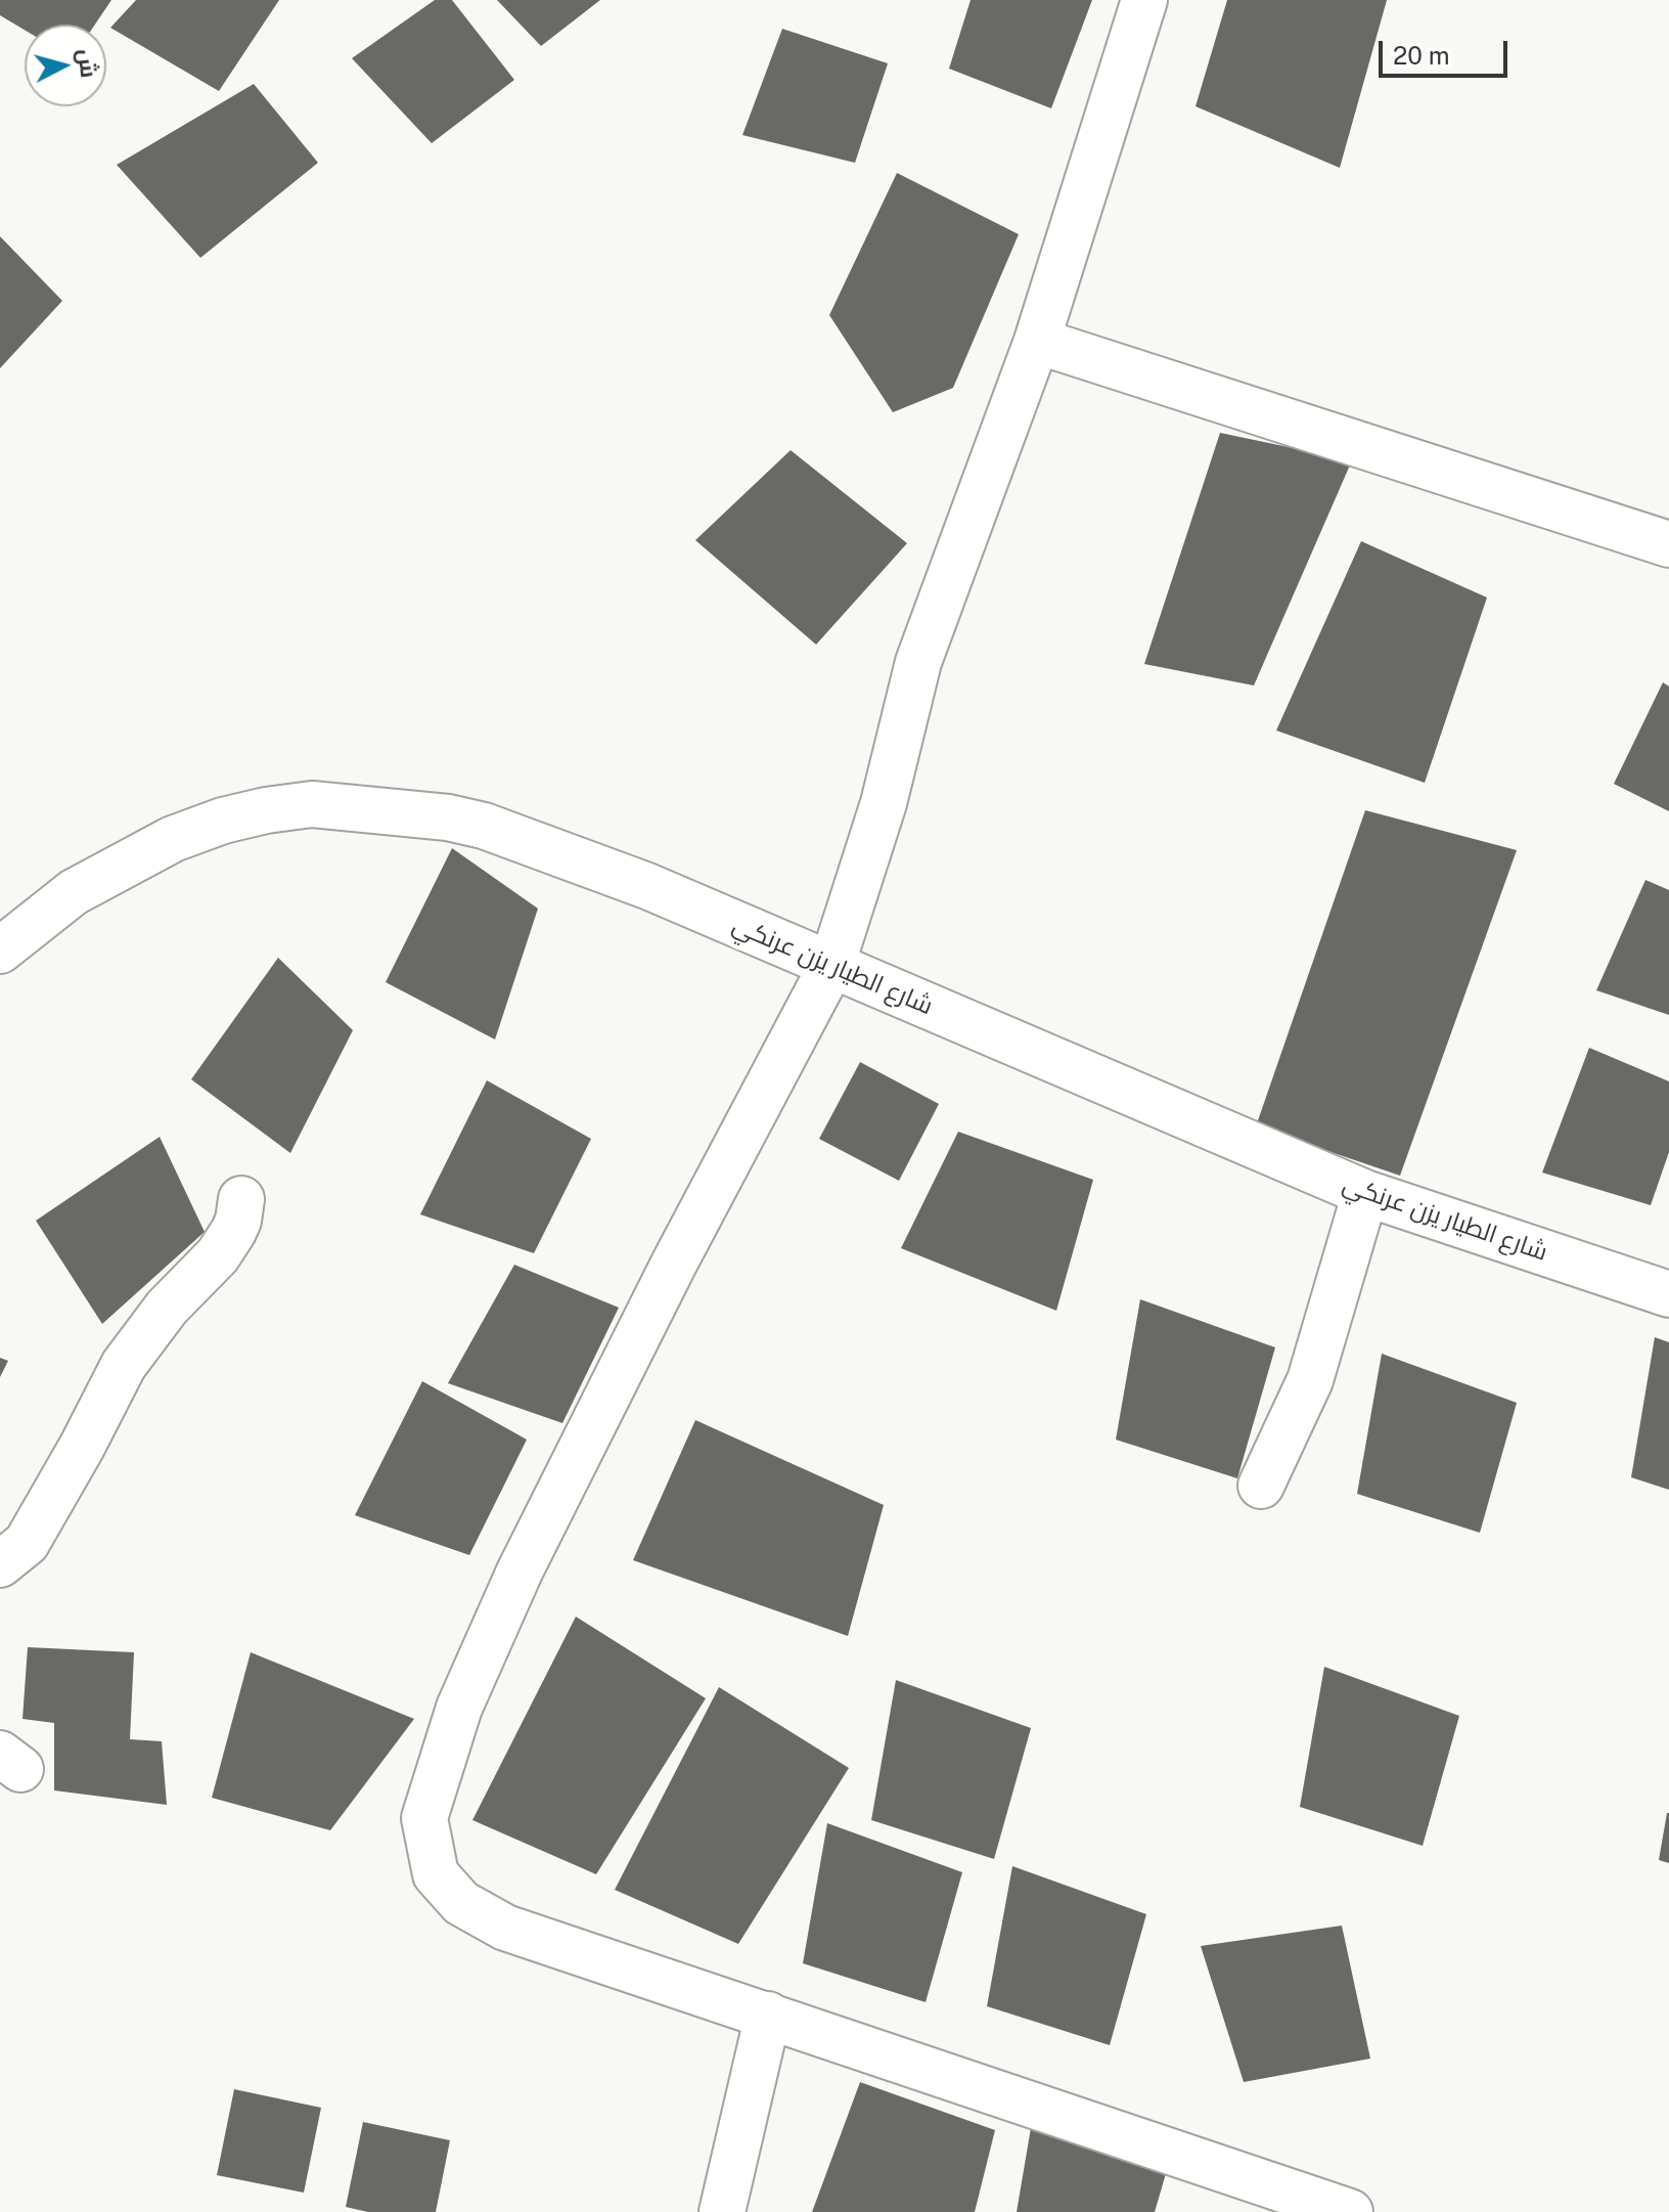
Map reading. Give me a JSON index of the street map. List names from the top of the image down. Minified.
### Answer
{"streets":{"street":["شارع الطيار يزن عرنكي"]},"scale_bar":"20 m","north":"right"}
